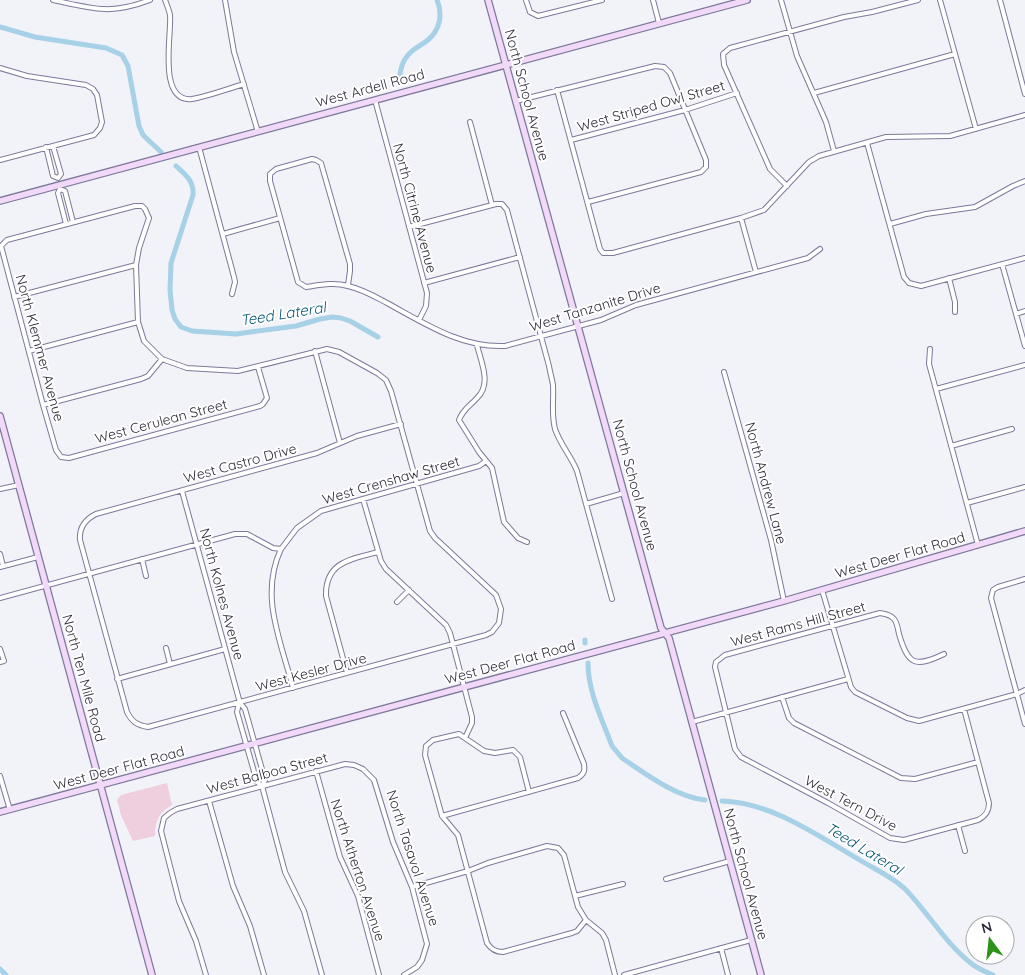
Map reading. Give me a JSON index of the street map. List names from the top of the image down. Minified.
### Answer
{"streets":{"street":["West Ardell Road","North School Avenue","West Striped Owl Street","North Citrine Avenue","West Tanzanite Drive","North Klemmer Avenue","West Cerulean Street","West Castro Drive","West Crenshaw Street","North Andrew Lane","West Deer Flat Road","North Kolnes Avenue","West Rams Hill Street","West Kesler Drive","North Ten Mile Road","West Balboa Street","West Tern Drive","North Tasavol Avenue","North Atherton Avenue"]},"crossings":[["West Ardell Road","North School Avenue"],["West Ardell Road","North Citrine Avenue"],["North School Avenue","West Tanzanite Drive"],["North School Avenue","West Deer Flat Road"],["North Citrine Avenue","West Tanzanite Drive"],["North Klemmer Avenue","West Cerulean Street"],["West Castro Drive","North Kolnes Avenue"],["West Crenshaw Street","West Kesler Drive"],["North Andrew Lane","West Deer Flat Road"],["West Deer Flat Road","North Kolnes Avenue"],["West Deer Flat Road","North Ten Mile Road"],["North Kolnes Avenue","West Kesler Drive"],["North Kolnes Avenue","West Balboa Street"],["West Rams Hill Street","West Tern Drive"],["West Balboa Street","North Tasavol Avenue"],["West Balboa Street","North Atherton Avenue"]],"water":["Teed Lateral"],"north":"top"}
